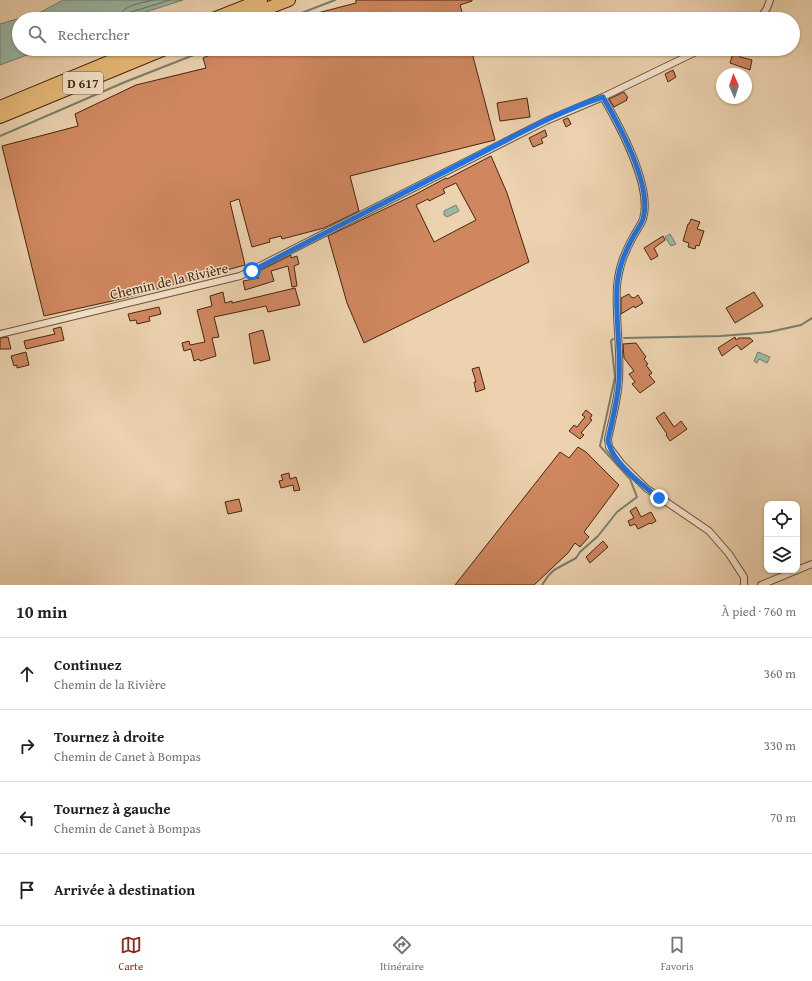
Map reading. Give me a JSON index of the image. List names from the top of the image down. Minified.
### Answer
{"streets":{"highway":["D 617"],"street":["Chemin de la Rivière"]},"north":"top","page":{"search":"Rechercher","heading":["10 min","À pied · 760 m"],"list":[["Continuez","Chemin de la Rivière","360 m"],["Tournez à droite","Chemin de Canet à Bompas","330 m"],["Tournez à gauche","Chemin de Canet à Bompas","70 m"],"Arrivée à destination"],"nav":["Carte","Itinéraire","Favoris"]}}
